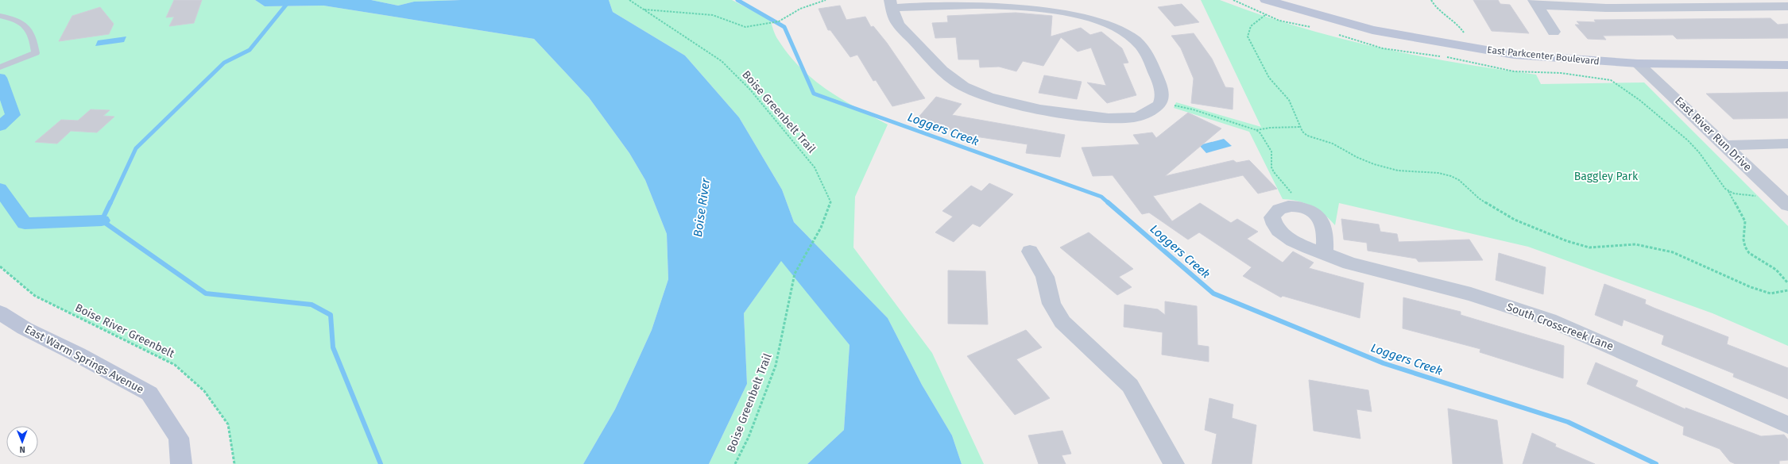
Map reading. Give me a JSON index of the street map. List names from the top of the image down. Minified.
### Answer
{"streets":{"main road":["East Parkcenter Boulevard","East Warm Springs Avenue"],"street":["East River Run Drive","South Crosscreek Lane"],"path":["Boise Greenbelt Trail","Boise River Greenbelt"]},"crossings":[["East Parkcenter Boulevard","East River Run Drive"]],"water":["Loggers Creek","Boise River"],"parks":["Baggley Park"],"north":"bottom"}
